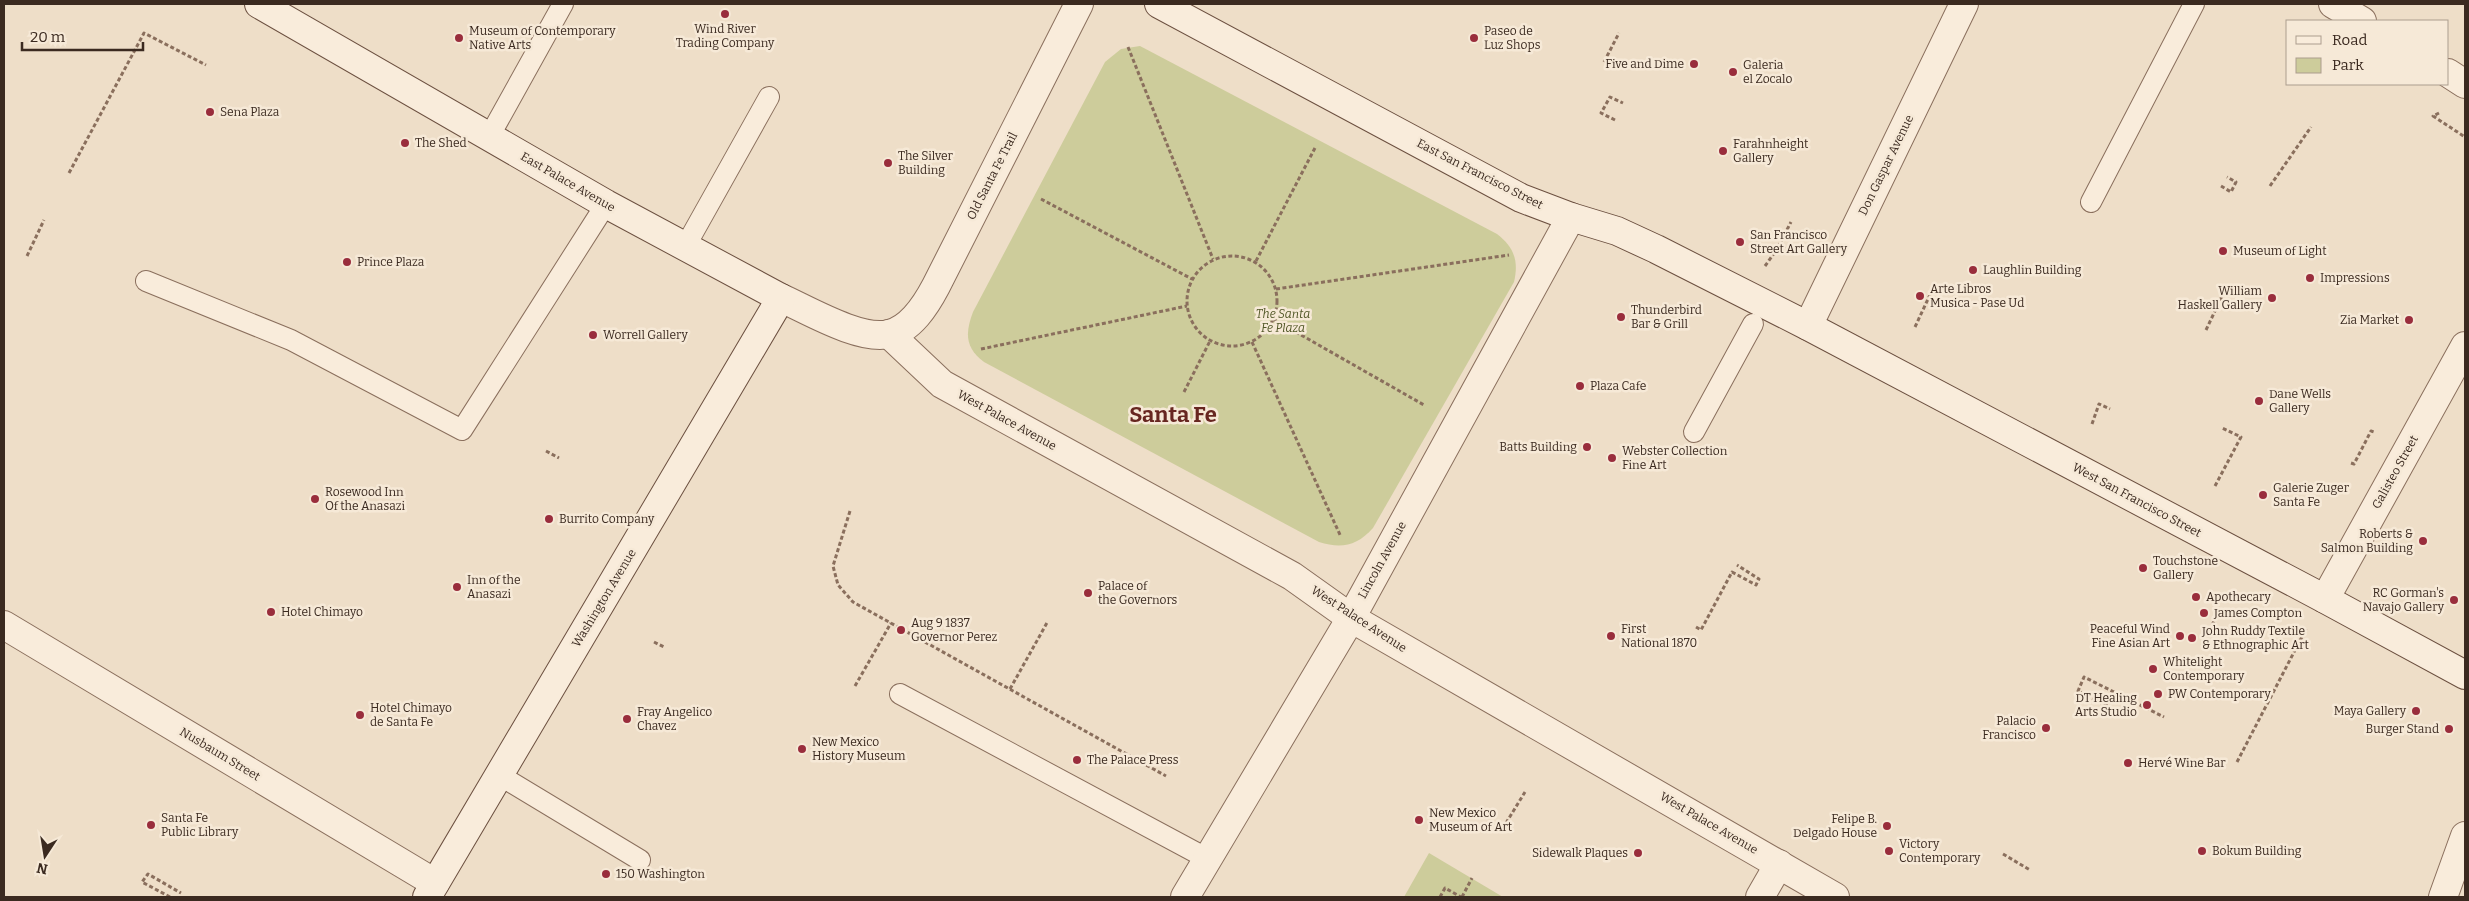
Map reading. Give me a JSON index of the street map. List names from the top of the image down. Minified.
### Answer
{"streets":{"street":["Don Gaspar Avenue","East San Francisco Street","Old Santa Fe Trail","East Palace Avenue","West Palace Avenue","Galisteo Street","West San Francisco Street","Lincoln Avenue","Washington Avenue","Nusbaum Street"]},"crossings":[["Don Gaspar Avenue","East San Francisco Street"],["Don Gaspar Avenue","West San Francisco Street"],["East San Francisco Street","West San Francisco Street"],["East San Francisco Street","Lincoln Avenue"],["Old Santa Fe Trail","East Palace Avenue"],["Old Santa Fe Trail","West Palace Avenue"],["East Palace Avenue","West Palace Avenue"],["East Palace Avenue","Washington Avenue"],["West Palace Avenue","Lincoln Avenue"],["Galisteo Street","West San Francisco Street"],["Washington Avenue","Nusbaum Street"]],"districts":["Santa Fe"],"parks":["The Santa Fe Plaza"],"places":["Wind River Trading Company","Museum of Contemporary Native Arts","Paseo de Luz Shops","Five and Dime","Galeria el Zocalo","Sena Plaza","The Shed","Farahnheight Gallery","The Silver Building","San Francisco Street Art Gallery","Museum of Light","Prince Plaza","Laughlin Building","Impressions","Arte Libros Musica - Pase Ud","William Haskell Gallery","Thunderbird Bar & Grill","Zia Market","Worrell Gallery","Plaza Cafe","Dane Wells Gallery","Batts Building","Webster Collection Fine Art","Galerie Zuger Santa Fe","Rosewood Inn Of the Anasazi","Burrito Company","Roberts & Salmon Building","Touchstone Gallery","Inn of the Anasazi","Palace of the Governors","Apothecary","RC Gorman's Navajo Gallery","Hotel Chimayo","James Compton","Aug 9 1837 Governor Perez","First National 1870","Peaceful Wind Fine Asian Art","John Ruddy Textile & Ethnographic Art","Whitelight Contemporary","PW Contemporary","DT Healing Arts Studio","Maya Gallery","Hotel Chimayo de Santa Fe","Fray Angelico Chavez","Palacio Francisco","Burger Stand","New Mexico History Museum","The Palace Press","Hervé Wine Bar","New Mexico Museum of Art","Santa Fe Public Library","Felipe B. Delgado House","Victory Contemporary","Bokum Building","Sidewalk Plaques","150 Washington"],"legend":["Road","Park"],"scale_bar":"20 m","north":"bottom"}
